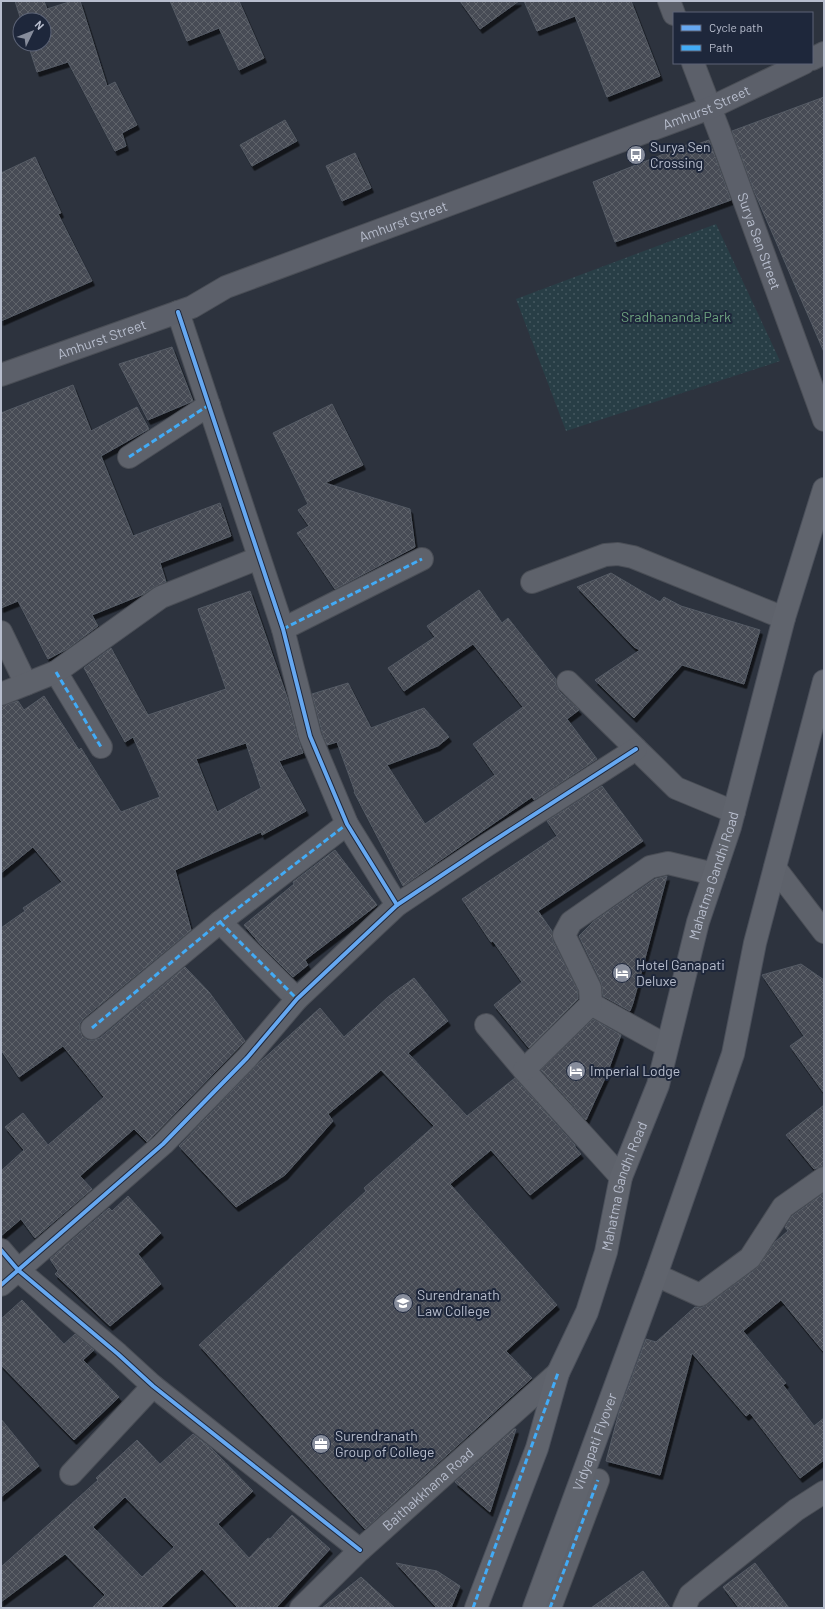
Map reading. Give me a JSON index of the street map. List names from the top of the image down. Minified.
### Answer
{"streets":{"main road":["Amhurst Street","Surya Sen Street","Mahatma Gandhi Road","Vidyapati Flyover"],"street":["Baithakkhana Road"]},"crossings":[["Amhurst Street","Surya Sen Street"],["Mahatma Gandhi Road","Baithakkhana Road"]],"parks":["Sradhananda Park"],"places":{"bus stop":["Surya Sen Crossing"],"hotel":["Hotel Ganapati Deluxe","Imperial Lodge"],"school or university":["Surendranath Law College"],"office":["Surendranath Group of College"]},"legend":["Cycle path","Path"],"north":"top right"}
